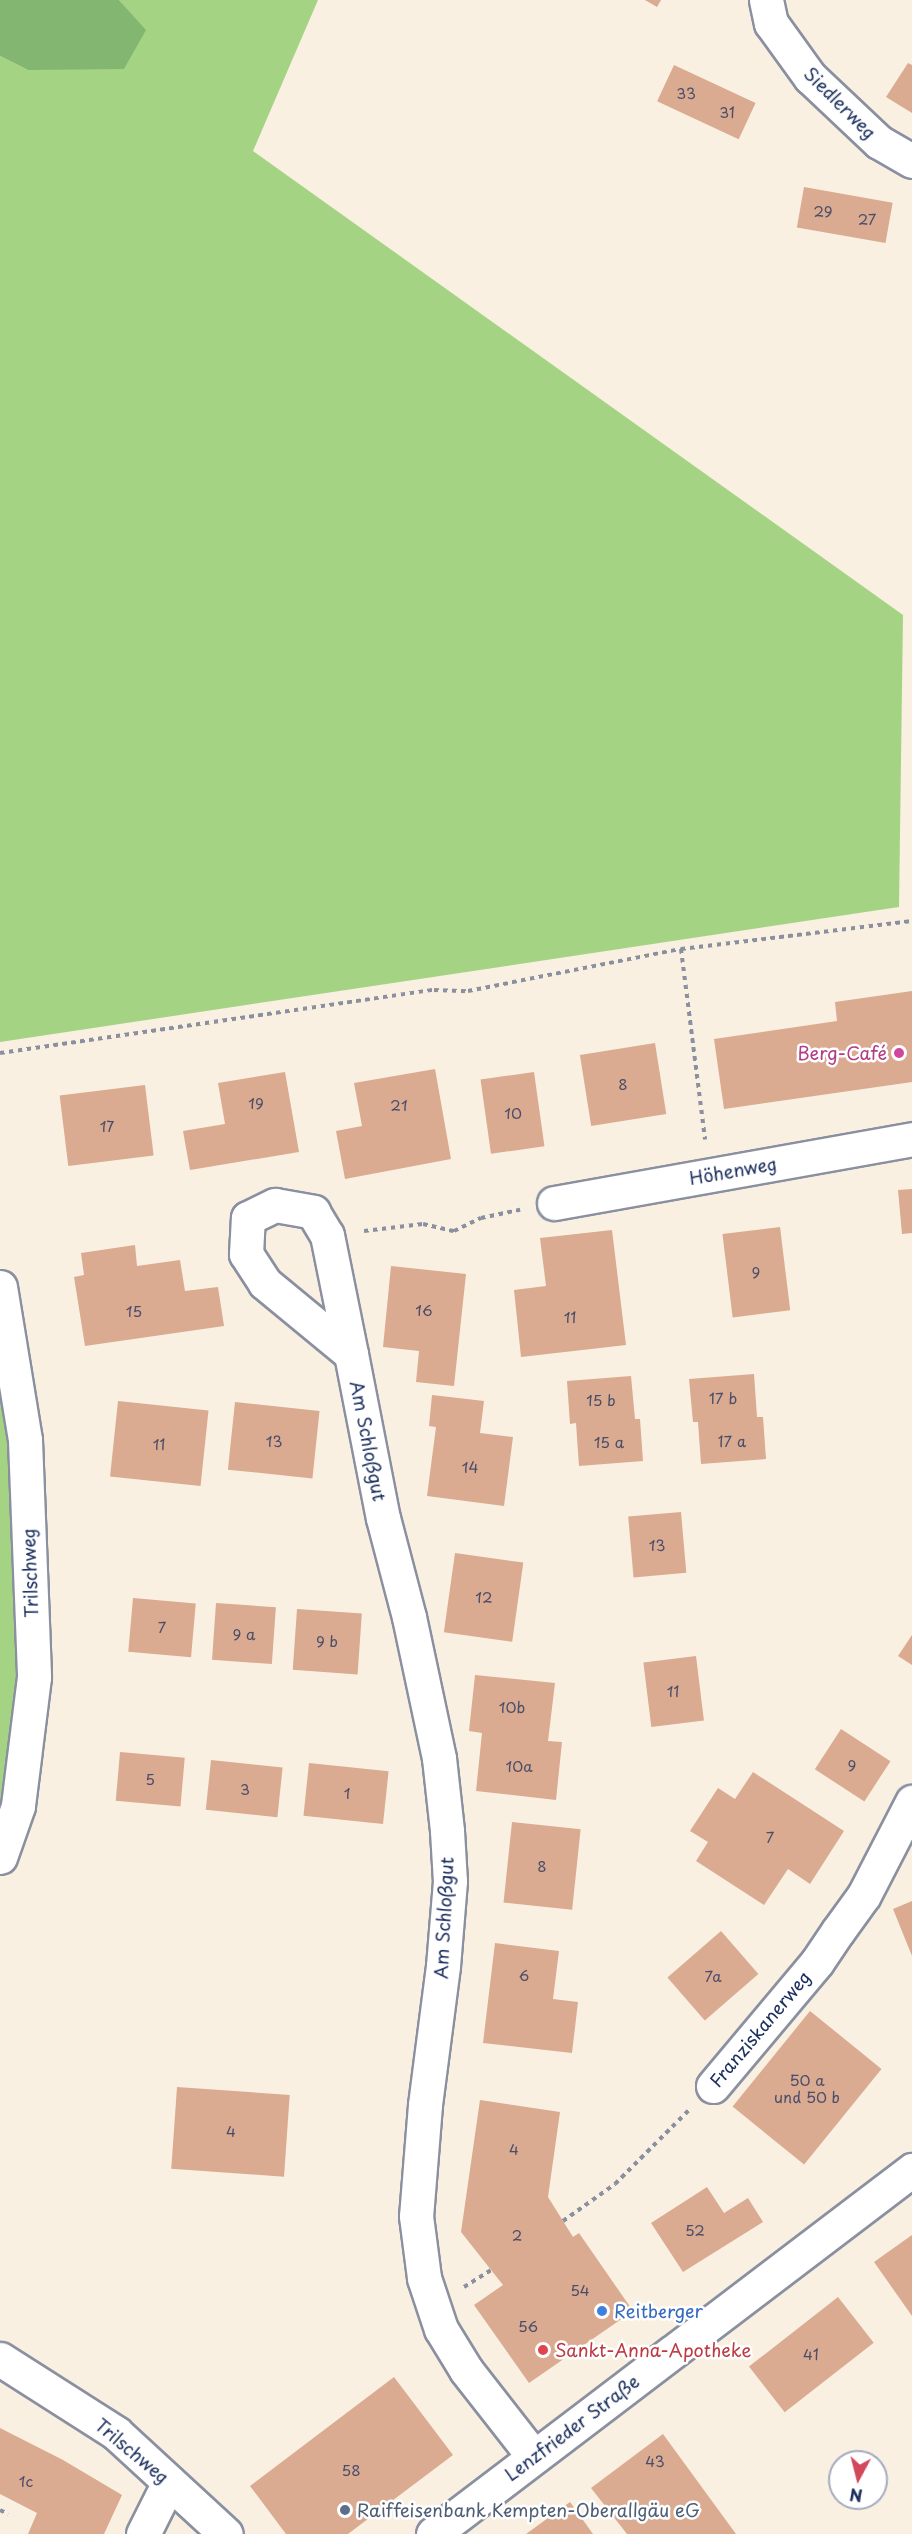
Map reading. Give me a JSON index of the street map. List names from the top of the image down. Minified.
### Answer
{"streets":{"street":["Siedlerweg","Höhenweg","Am Schloßgut","Trilschweg","Franziskanerweg","Lenzfrieder Straße"]},"crossings":[["Am Schloßgut","Lenzfrieder Straße"]],"places":["Berg-Café","Reitberger","Sankt-Anna-Apotheke","Raiffeisenbank Kempten-Oberallgäu eG"],"house_numbers":["33","31","29","27","8","19","21","10","17","9","16","15","11","17 b","15 b","13","17 a","15 a","11","14","13","12","7","9 a","9 b","11","10b","9","10a","5","3","1","7","8","6","7a","50 a und 50 b","4","4","52","2","54","56","41","43","58","1c"],"north":"bottom"}
